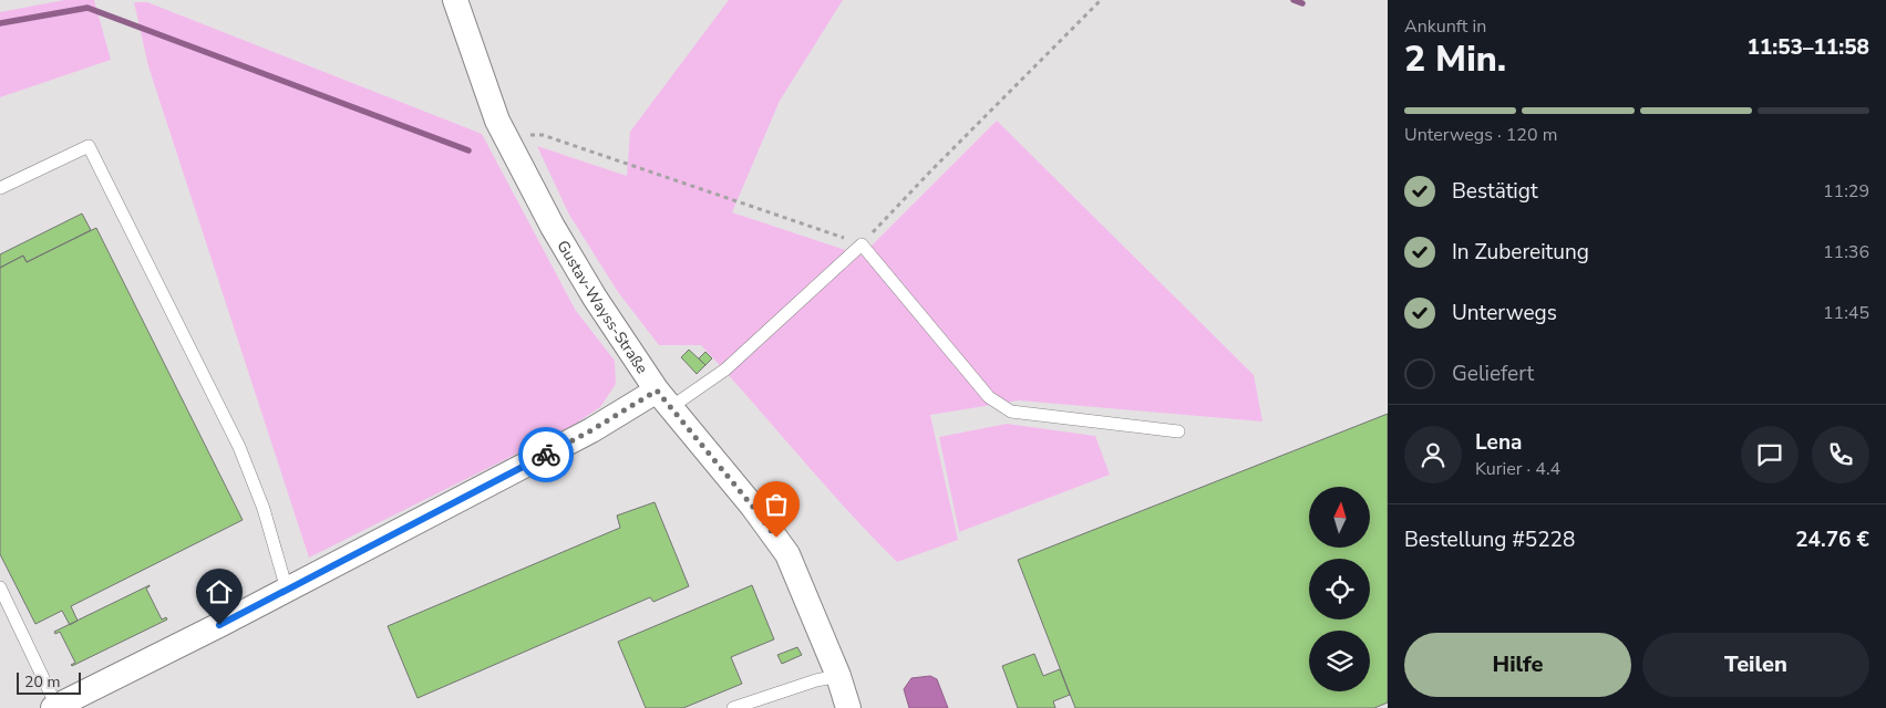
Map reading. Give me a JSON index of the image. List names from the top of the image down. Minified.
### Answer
{"streets":{"street":["Gustav-Wayss-Straße"]},"scale_bar":"20 m","north":"top","page":{"heading":["2 Min.","Ankunft in","11:53–11:58"],"panel":["Lena","Kurier · 4.4","Bestellung #5228","24.76 €"],"bar":"Unterwegs · 120 m","list":[["Bestätigt","11:29"],["In Zubereitung","11:36"],["Unterwegs","11:45"],"Geliefert"],"buttons":["Hilfe","Teilen"],"scale":"20 m"}}
